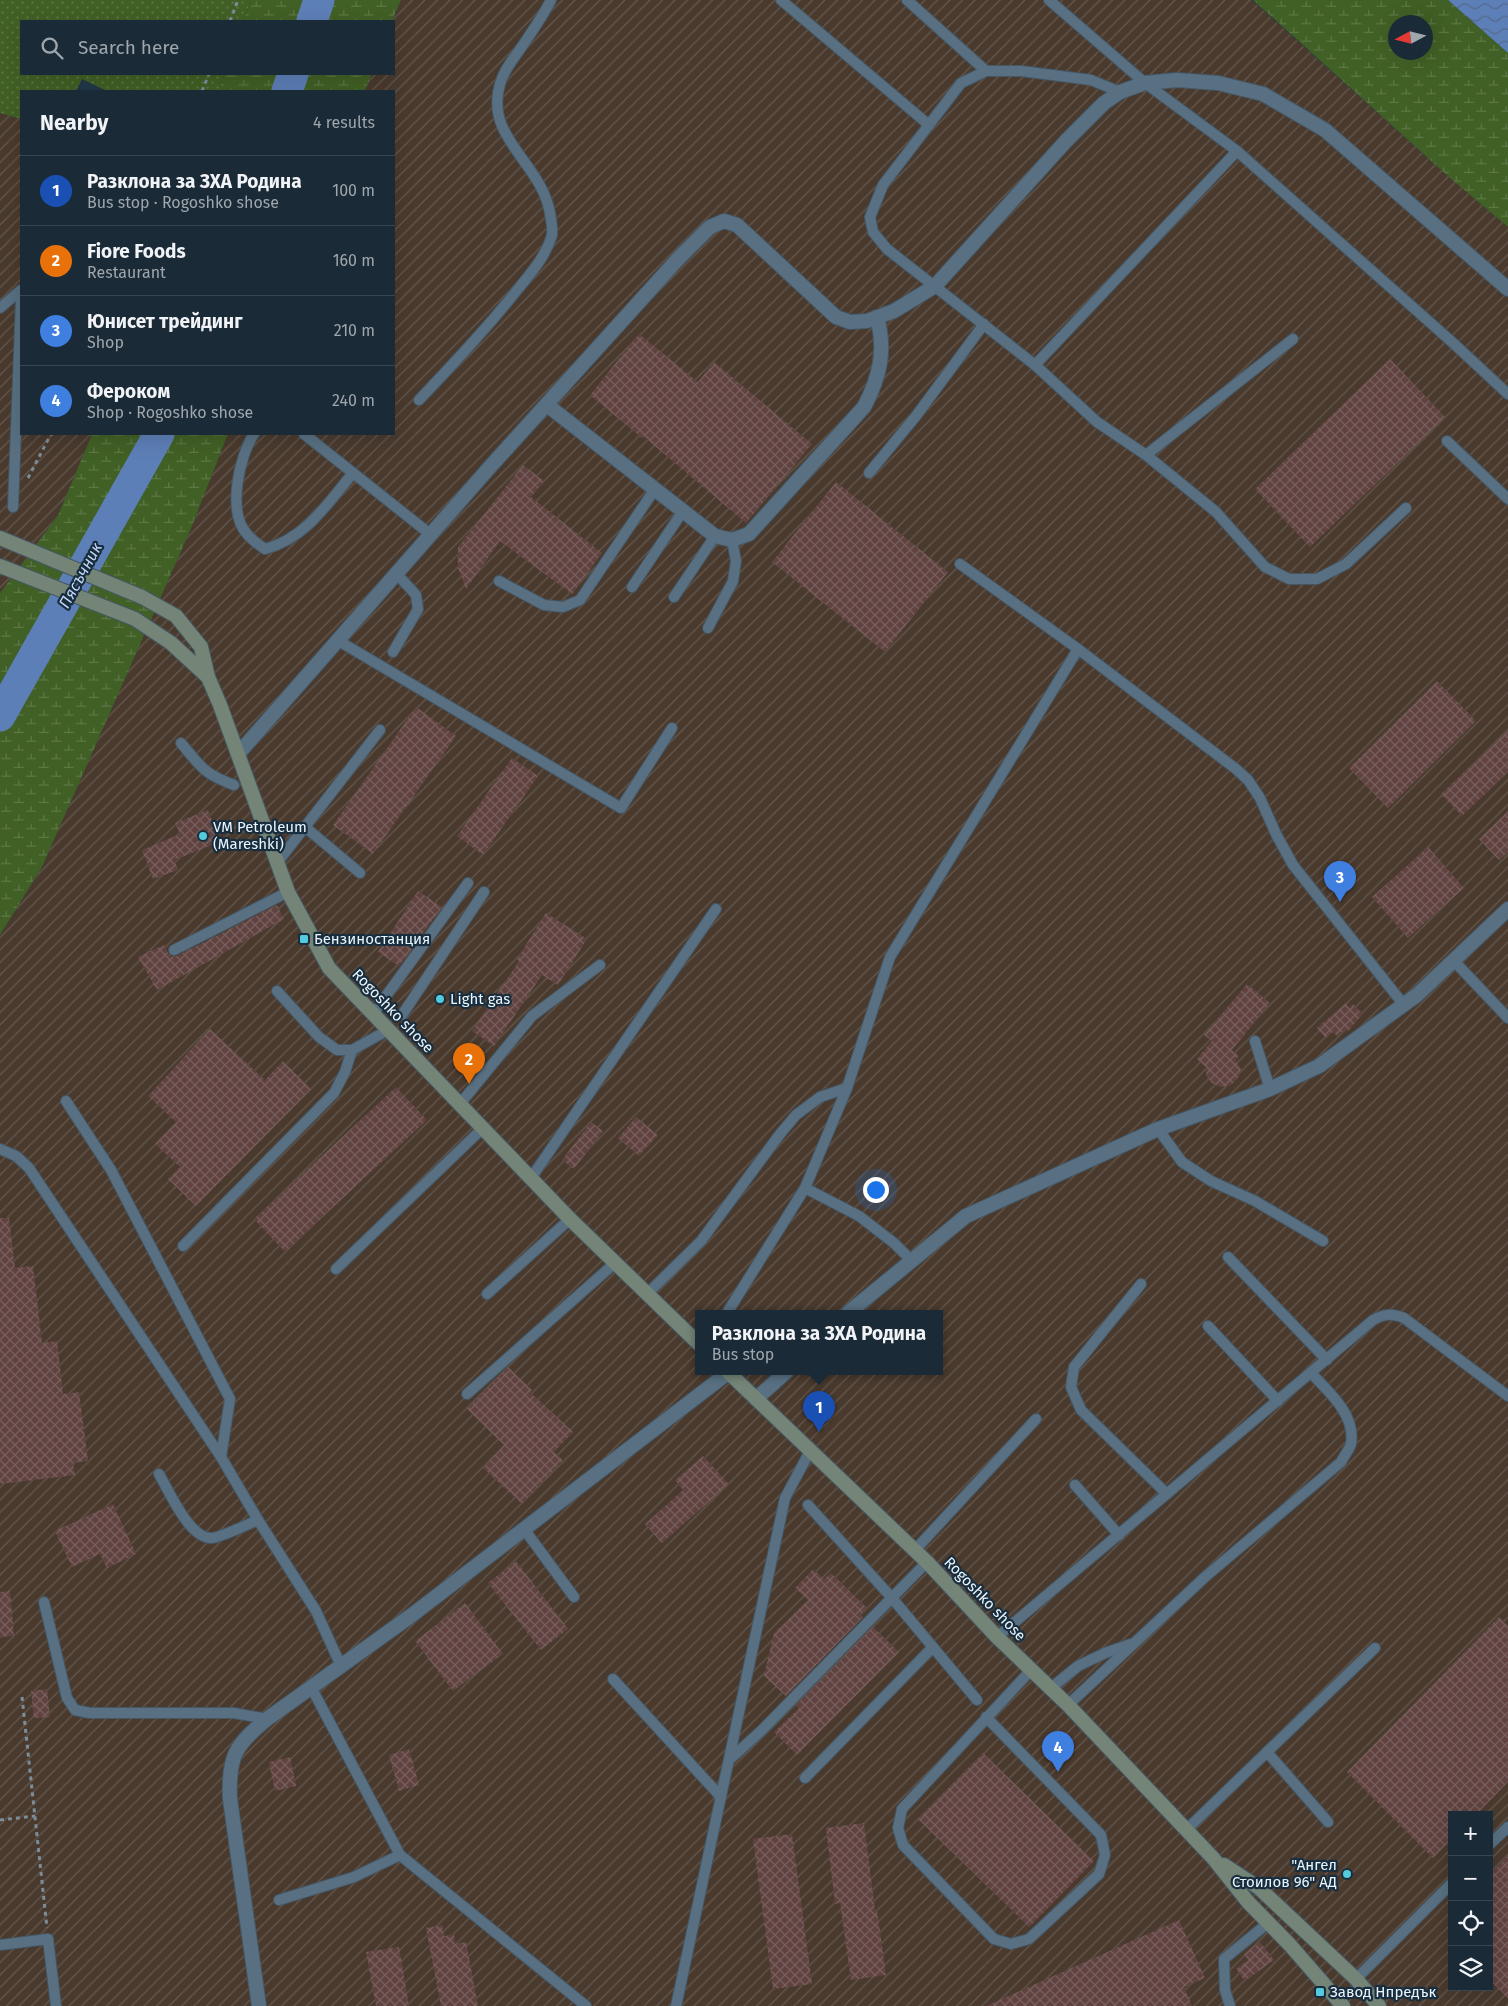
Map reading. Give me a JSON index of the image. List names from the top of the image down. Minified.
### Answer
{"streets":{"main road":["Rogoshko shose"]},"water":["Пясъчник"],"places":{"other":["VM Petroleum (Mareshki)","Light gas","\"Ангел Стоилов 96\" АД"],"transit":["Бензиностанция","Завод Нпредък"]},"north":"left","page":{"search":"Search here","heading":["Nearby","4 results"],"list":[{"mark":"1","name":"Разклона за ЗХА Родина","note":"Bus stop · Rogoshko shose","value":"100 m"},{"mark":"2","name":"Fiore Foods","note":"Restaurant","value":"160 m"},{"mark":"3","name":"Юнисет трейдинг","note":"Shop","value":"210 m"},{"mark":"4","name":"Фероком","note":"Shop · Rogoshko shose","value":"240 m"}],"pins":["3","2","1","4"],"popup":["Разклона за ЗХА Родина","Bus stop"],"map_buttons":["+","−"]}}
